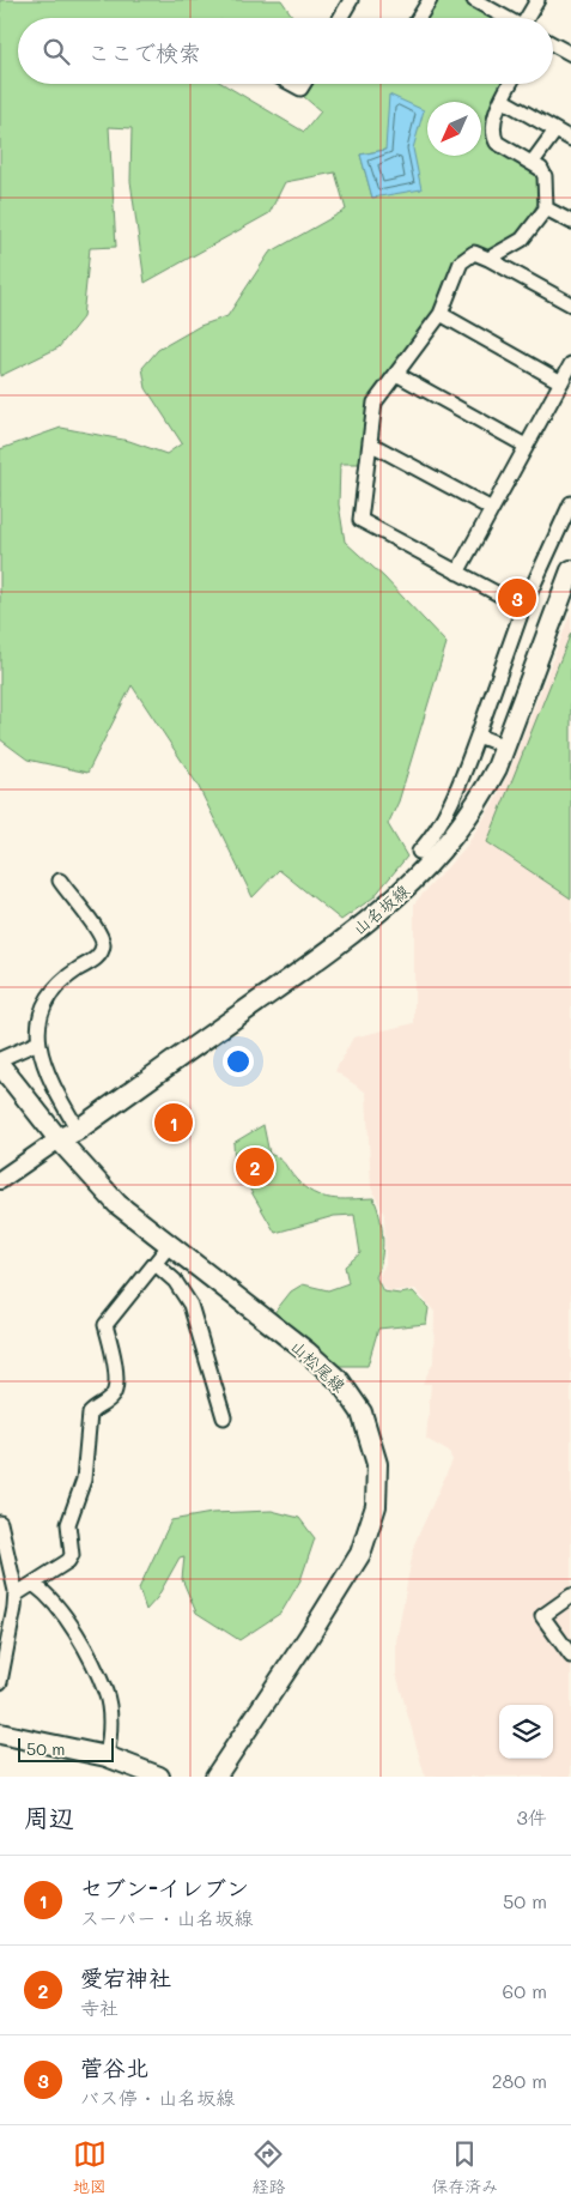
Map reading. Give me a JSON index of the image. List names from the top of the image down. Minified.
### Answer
{"streets":{"main road":["山名坂線","山松尾線"]},"crossings":[["山名坂線","山松尾線"]],"scale_bar":"50 m","north":"bottom left","page":{"search":"ここで検索","pins":["3","1","2"],"scale":"50 m","heading":["周辺","3件"],"list":[{"mark":"1","name":"セブン-イレブン","note":"スーパー · 山名坂線","value":"50 m"},{"mark":"2","name":"愛宕神社","note":"寺社","value":"60 m"},{"mark":"3","name":"菅谷北","note":"バス停 · 山名坂線","value":"280 m"}],"nav":["地図","経路","保存済み"]}}
